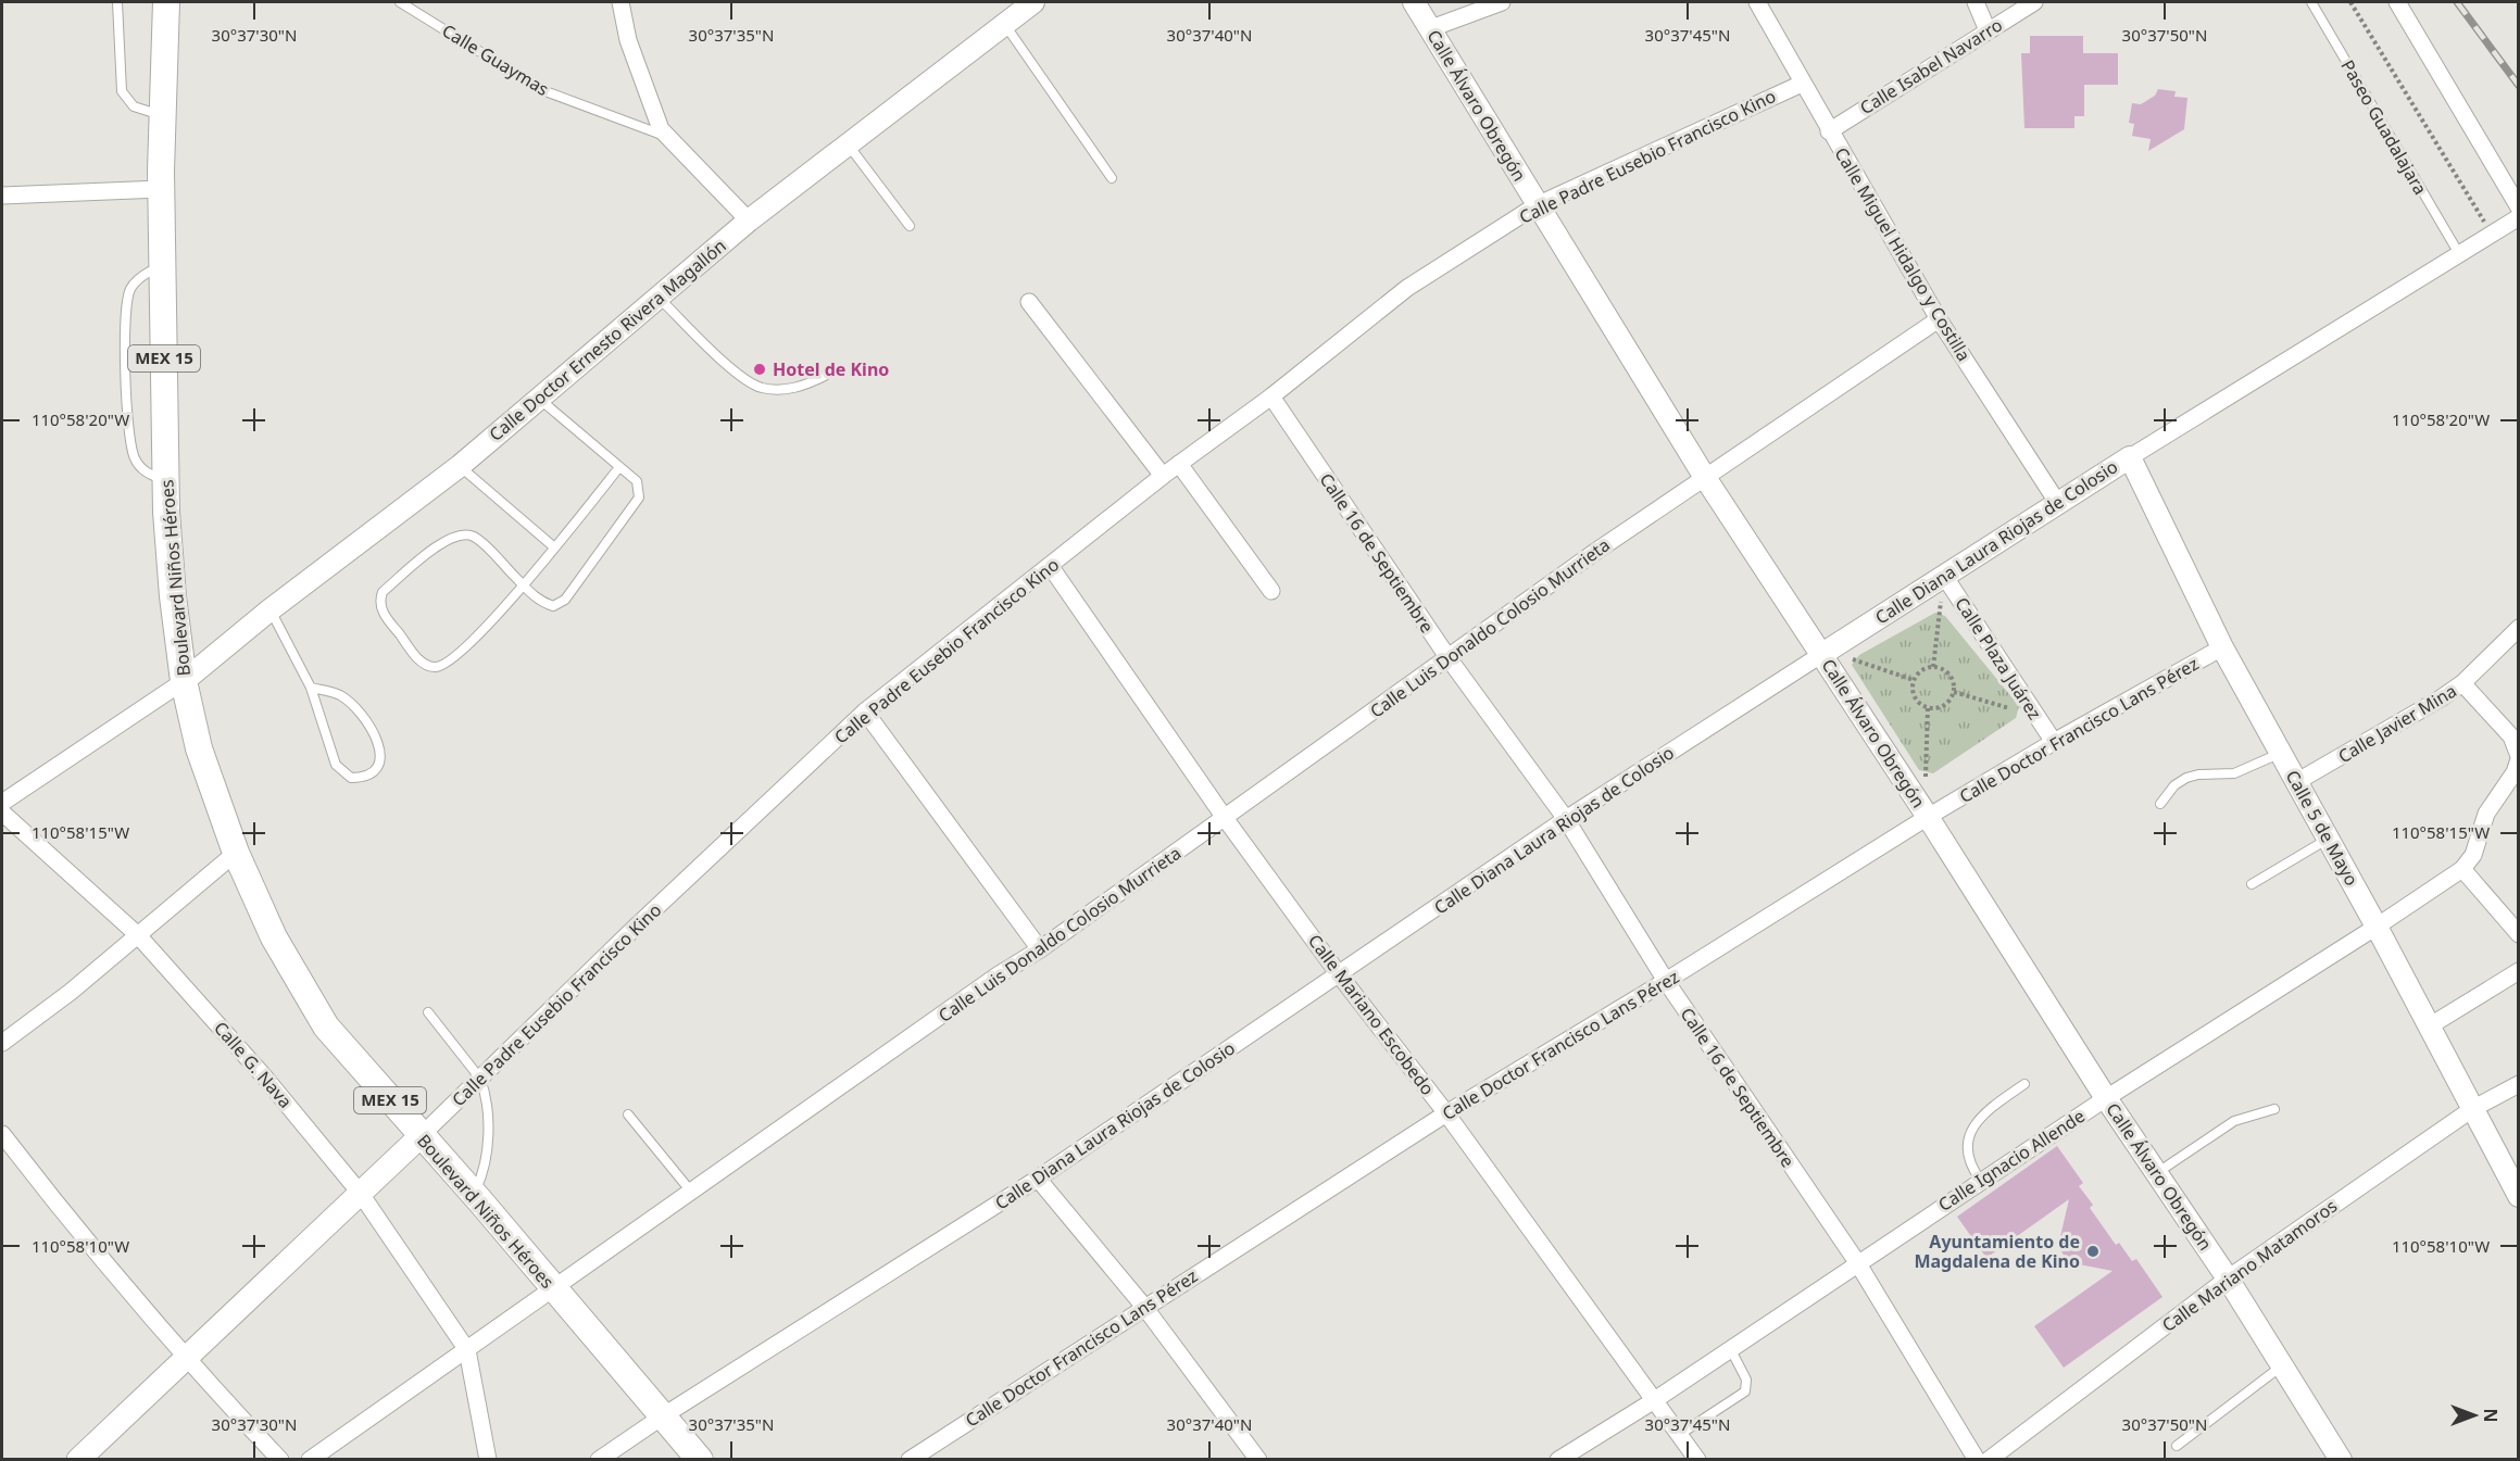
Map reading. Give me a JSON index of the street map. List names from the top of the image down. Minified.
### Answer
{"streets":{"main road":["Calle Padre Eusebio Francisco Kino","MEX 15","Boulevard Niños Héroes"],"street":["Calle Isabel Navarro","Calle Álvaro Obregón","Calle Miguel Hidalgo y Costilla","Calle Doctor Ernesto Rivera Magallón","Calle Diana Laura Riojas de Colosio","Calle 16 de Septiembre","Calle Luis Donaldo Colosio Murrieta","Calle Plaza Juárez","Calle Javier Mina","Calle Doctor Francisco Lans Pérez","Calle 5 de Mayo","Calle Mariano Escobedo","Calle G. Nava","Calle Ignacio Allende","Calle Mariano Matamoros"],"lane":["Calle Guaymas","Paseo Guadalajara"]},"crossings":[["Calle Isabel Navarro","Calle Miguel Hidalgo y Costilla"],["Calle Álvaro Obregón","Calle Padre Eusebio Francisco Kino"],["Calle Álvaro Obregón","Calle Diana Laura Riojas de Colosio"],["Calle Álvaro Obregón","Calle Luis Donaldo Colosio Murrieta"],["Calle Álvaro Obregón","Calle Doctor Francisco Lans Pérez"],["Calle Álvaro Obregón","Calle Ignacio Allende"],["Calle Álvaro Obregón","Calle Mariano Matamoros"],["Paseo Guadalajara","Calle Diana Laura Riojas de Colosio"],["Calle Padre Eusebio Francisco Kino","Calle Miguel Hidalgo y Costilla"],["Calle Padre Eusebio Francisco Kino","Calle 16 de Septiembre"],["Calle Padre Eusebio Francisco Kino","Boulevard Niños Héroes"],["Calle Padre Eusebio Francisco Kino","Calle Mariano Escobedo"],["Calle Padre Eusebio Francisco Kino","Calle G. Nava"],["Calle Miguel Hidalgo y Costilla","Calle Diana Laura Riojas de Colosio"],["Calle Miguel Hidalgo y Costilla","Calle Luis Donaldo Colosio Murrieta"],["Calle Doctor Ernesto Rivera Magallón","Boulevard Niños Héroes"],["Calle Diana Laura Riojas de Colosio","Calle 16 de Septiembre"],["Calle Diana Laura Riojas de Colosio","Boulevard Niños Héroes"],["Calle Diana Laura Riojas de Colosio","Calle Plaza Juárez"],["Calle Diana Laura Riojas de Colosio","Calle 5 de Mayo"],["Calle Diana Laura Riojas de Colosio","Calle Mariano Escobedo"],["Calle 16 de Septiembre","Calle Luis Donaldo Colosio Murrieta"],["Calle 16 de Septiembre","Calle Doctor Francisco Lans Pérez"],["Calle 16 de Septiembre","Calle Ignacio Allende"],["Boulevard Niños Héroes","Calle Luis Donaldo Colosio Murrieta"],["Calle Luis Donaldo Colosio Murrieta","Calle Mariano Escobedo"],["Calle Luis Donaldo Colosio Murrieta","Calle G. Nava"],["Calle Plaza Juárez","Calle Doctor Francisco Lans Pérez"],["Calle Javier Mina","Calle 5 de Mayo"],["Calle Javier Mina","Calle Ignacio Allende"],["Calle Doctor Francisco Lans Pérez","Calle 5 de Mayo"],["Calle Doctor Francisco Lans Pérez","Calle Mariano Escobedo"],["Calle 5 de Mayo","Calle Ignacio Allende"],["Calle 5 de Mayo","Calle Mariano Matamoros"],["Calle Mariano Escobedo","Calle Ignacio Allende"]],"places":["Hotel de Kino","Ayuntamiento de Magdalena de Kino"],"north":"right","coordinates":["30°37'30\"N","30°37'35\"N","30°37'40\"N","30°37'45\"N","30°37'50\"N","110°58'20\"W","110°58'15\"W","110°58'10\"W"]}
